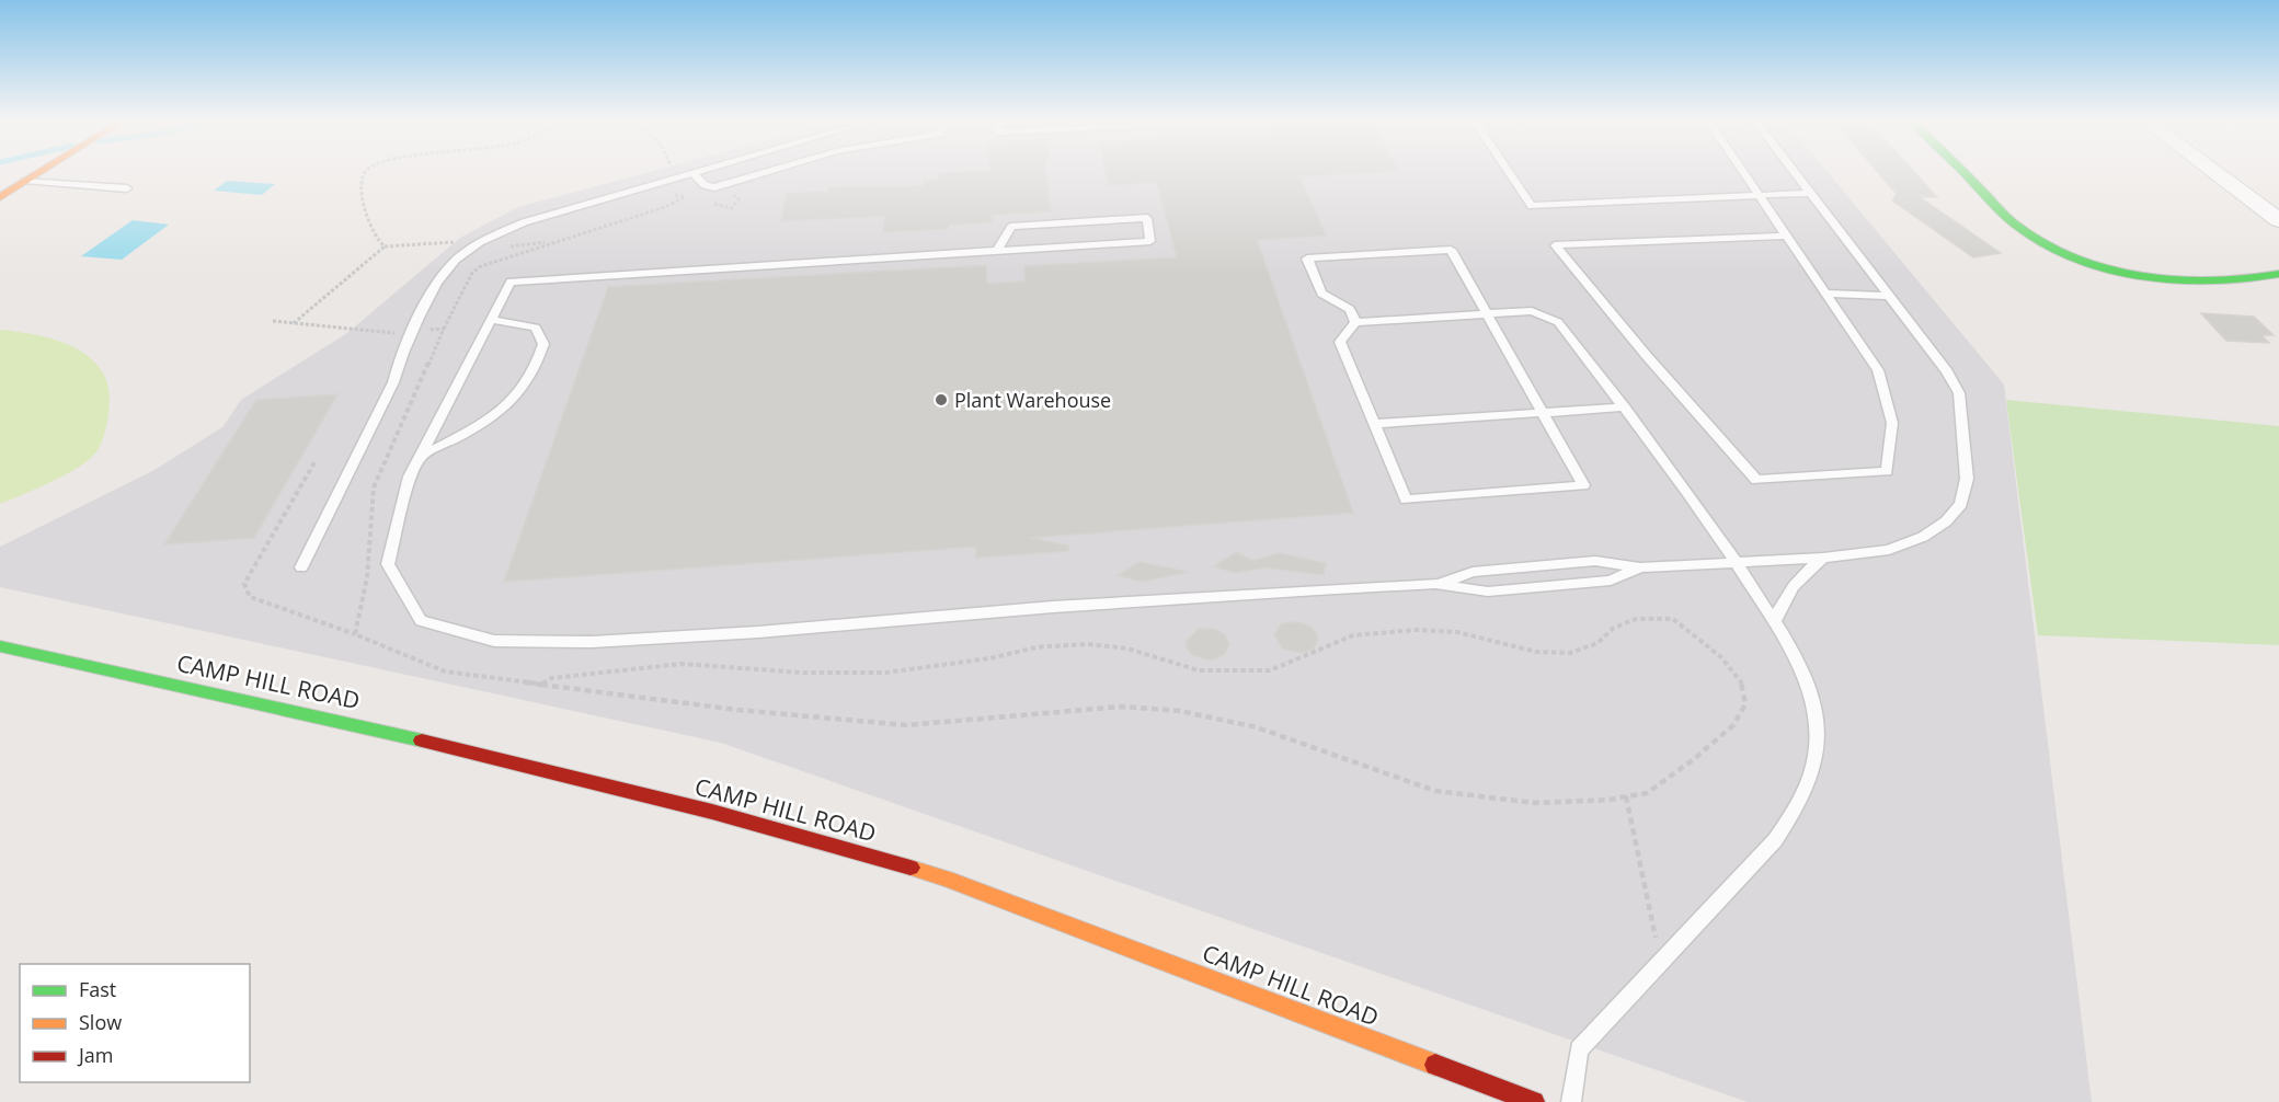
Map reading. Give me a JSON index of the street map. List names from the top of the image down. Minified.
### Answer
{"streets":{"street":["CAMP HILL ROAD"]},"places":["Plant Warehouse"],"legend":["Fast","Slow","Jam"]}
